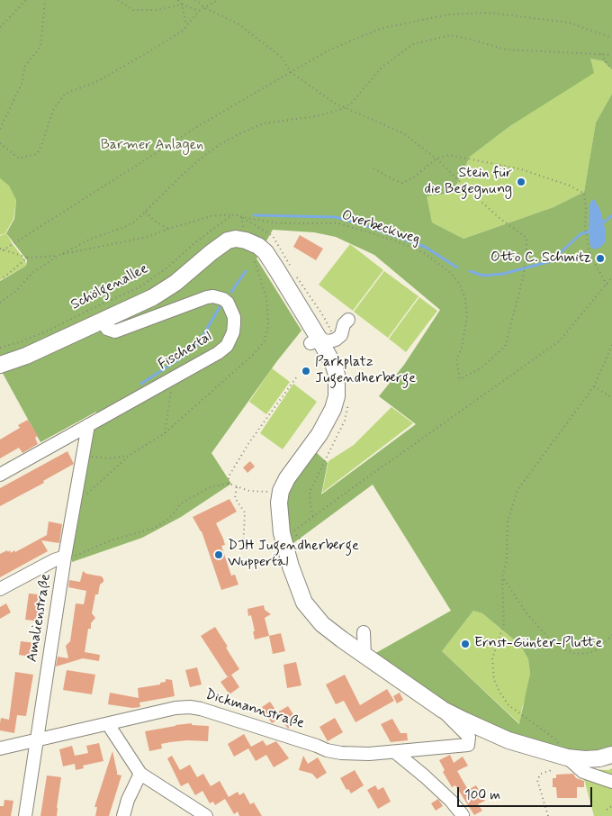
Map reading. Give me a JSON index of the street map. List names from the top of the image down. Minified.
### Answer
{"streets":{"street":["Fischertal","Amalienstraße","Dickmannstraße"],"path":["Overbeckweg","Schölgenallee"]},"crossings":[["Overbeckweg","Schölgenallee"],["Fischertal","Amalienstraße"],["Amalienstraße","Dickmannstraße"]],"parks":["Barmer Anlagen"],"places":["Stein für die Begegnung","Otto C. Schmitz","Parkplatz Jugendherberge","DJH Jugendherberge Wuppertal","Ernst-Günter-Plutte"],"scale_bar":"100 m"}
